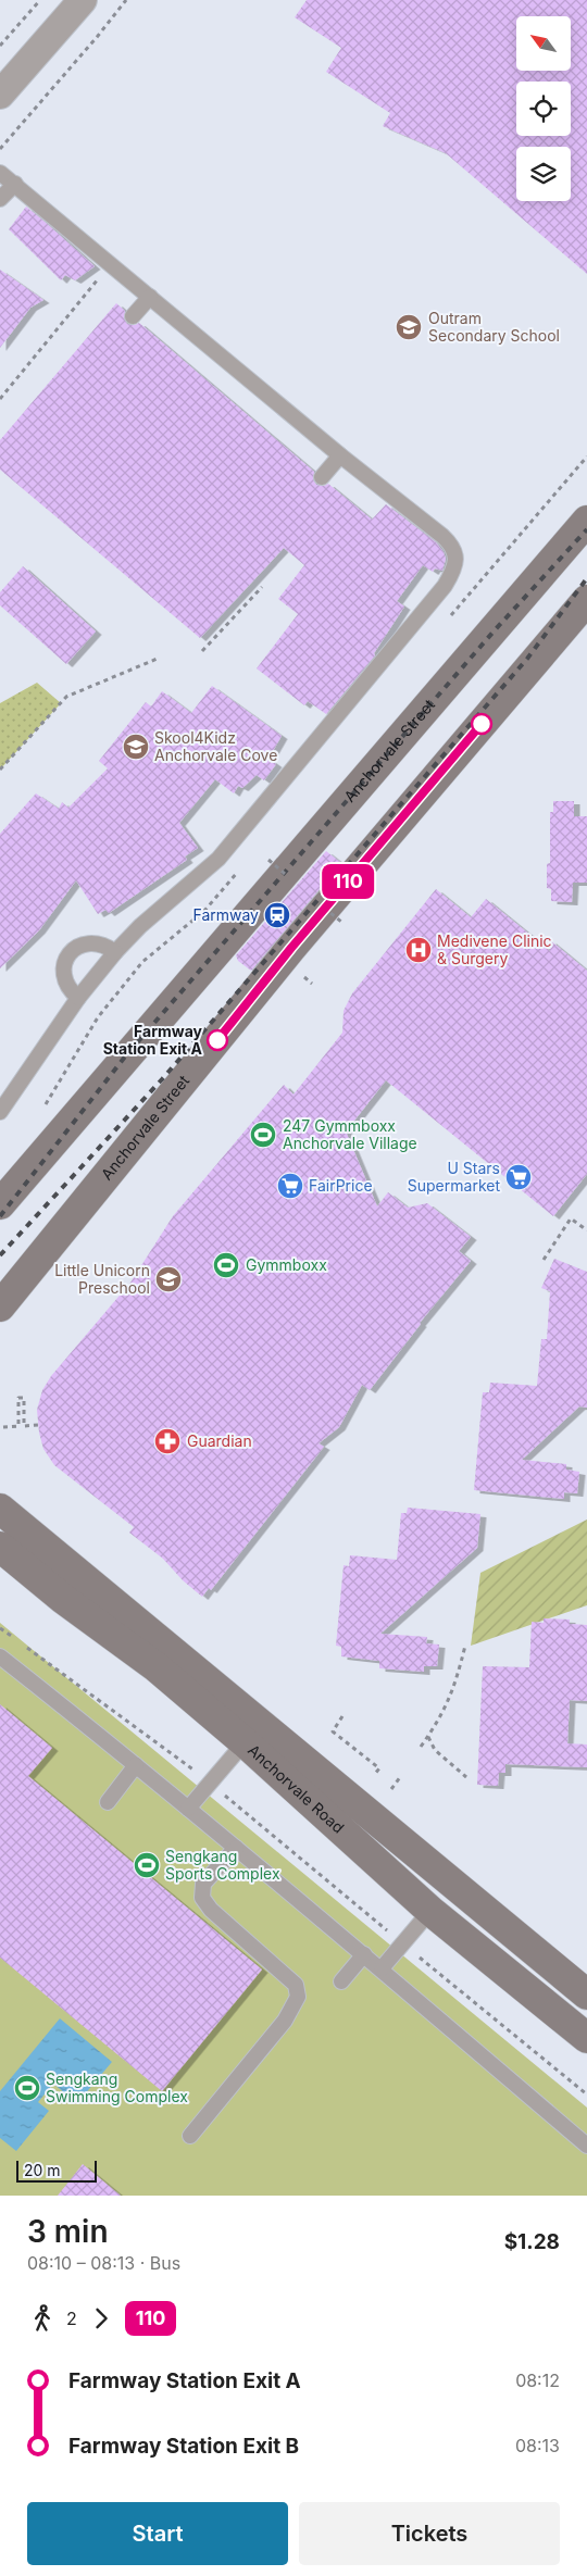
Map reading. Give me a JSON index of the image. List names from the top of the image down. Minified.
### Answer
{"streets":{"street":["Anchorvale Street","Anchorvale Road"]},"places":{"school or university":["Outram Secondary School","Skool4Kidz Anchorvale Cove","Little Unicorn Preschool"],"station":["Farmway"],"hospital":["Medivene Clinic & Surgery"],"other":["Farmway Station Exit A"],"sports":["247 Gymmboxx Anchorvale Village","Gymmboxx","Sengkang Sports Complex","Sengkang Swimming Complex"],"supermarket":["U Stars Supermarket","FairPrice"],"pharmacy":["Guardian"]},"lines":["bus line 110"],"scale_bar":"20 m","north":"top left","page":{"on_map":"110","scale":"20 m","heading":["3 min","08:10 – 08:13 · Bus","$1.28"],"legs":["2","110"],"list":[{"name":"Farmway Station Exit A","value":"08:12"},{"name":"Farmway Station Exit B","value":"08:13"}],"buttons":["Start","Tickets"]}}
